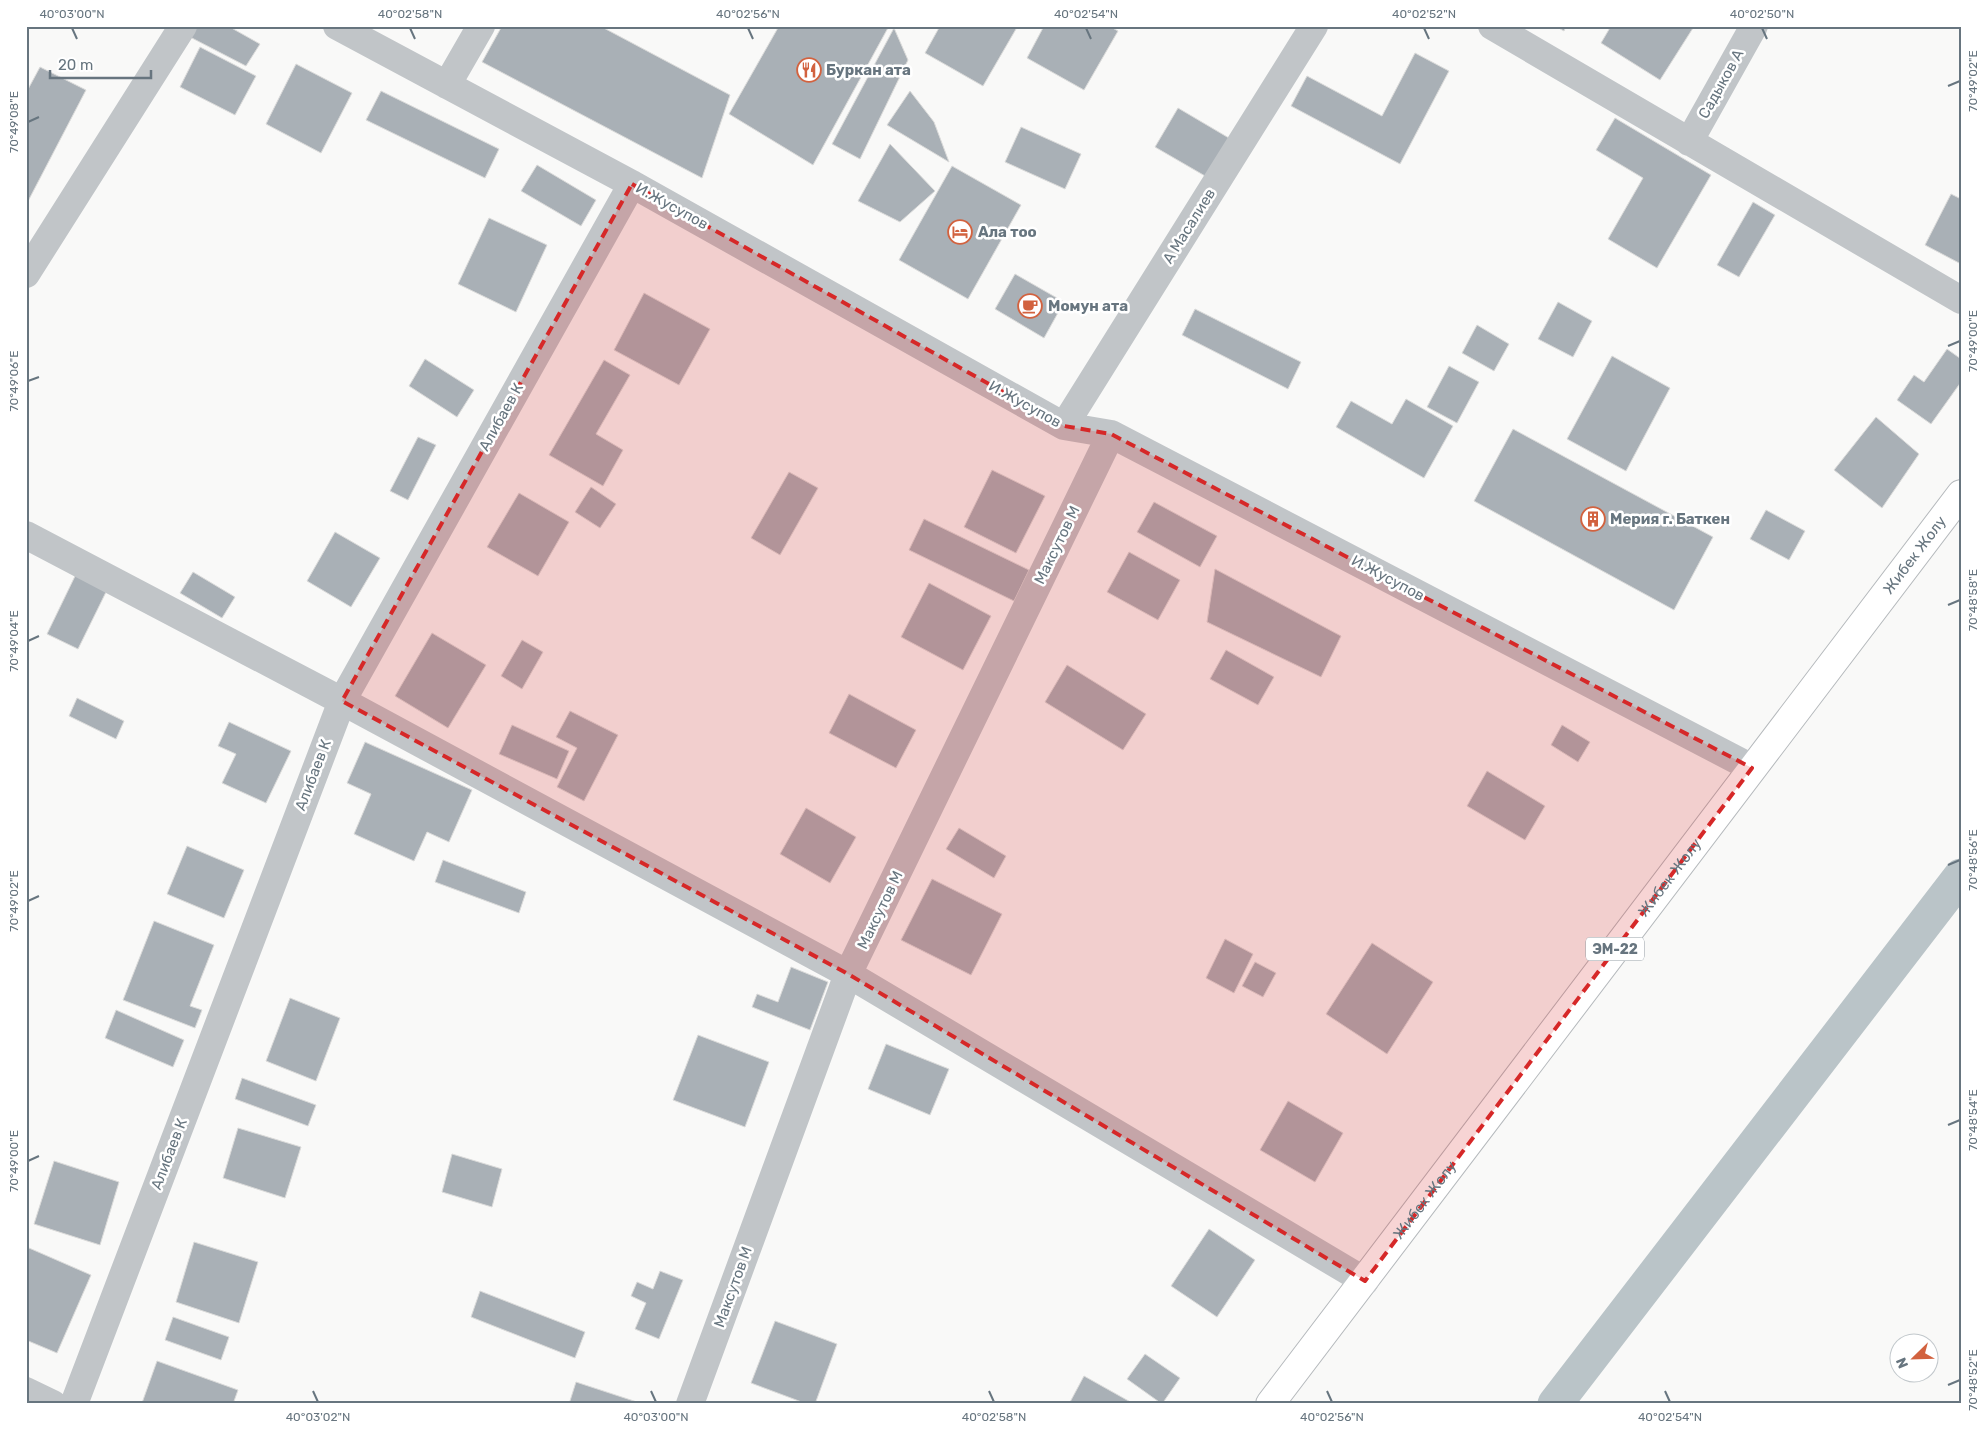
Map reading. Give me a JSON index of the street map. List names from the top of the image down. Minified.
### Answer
{"streets":{"main road":["Жибек Жолу","ЭМ-22"],"street":["Садыков А","И.Жусупов","А Масалиев","Алибаев К","Максутов М"]},"crossings":[["И.Жусупов","А Масалиев"],["И.Жусупов","Алибаев К"],["И.Жусупов","Максутов М"],["И.Жусупов","Жибек Жолу"]],"places":{"restaurant":["Буркан ата"],"hotel":["Ала тоо"],"cafe":["Момун ата"],"building":["Мерия г. Бaткен"]},"scale_bar":"20 m","north":"bottom left","coordinates":["40°03'00\"N","40°02'58\"N","40°02'56\"N","40°02'54\"N","40°02'52\"N","40°02'50\"N","70°49'02\"E","70°49'08\"E","70°49'00\"E","70°49'06\"E","70°48'58\"E","70°49'04\"E","70°48'56\"E","70°48'54\"E","70°48'52\"E","40°03'02\"N"]}
